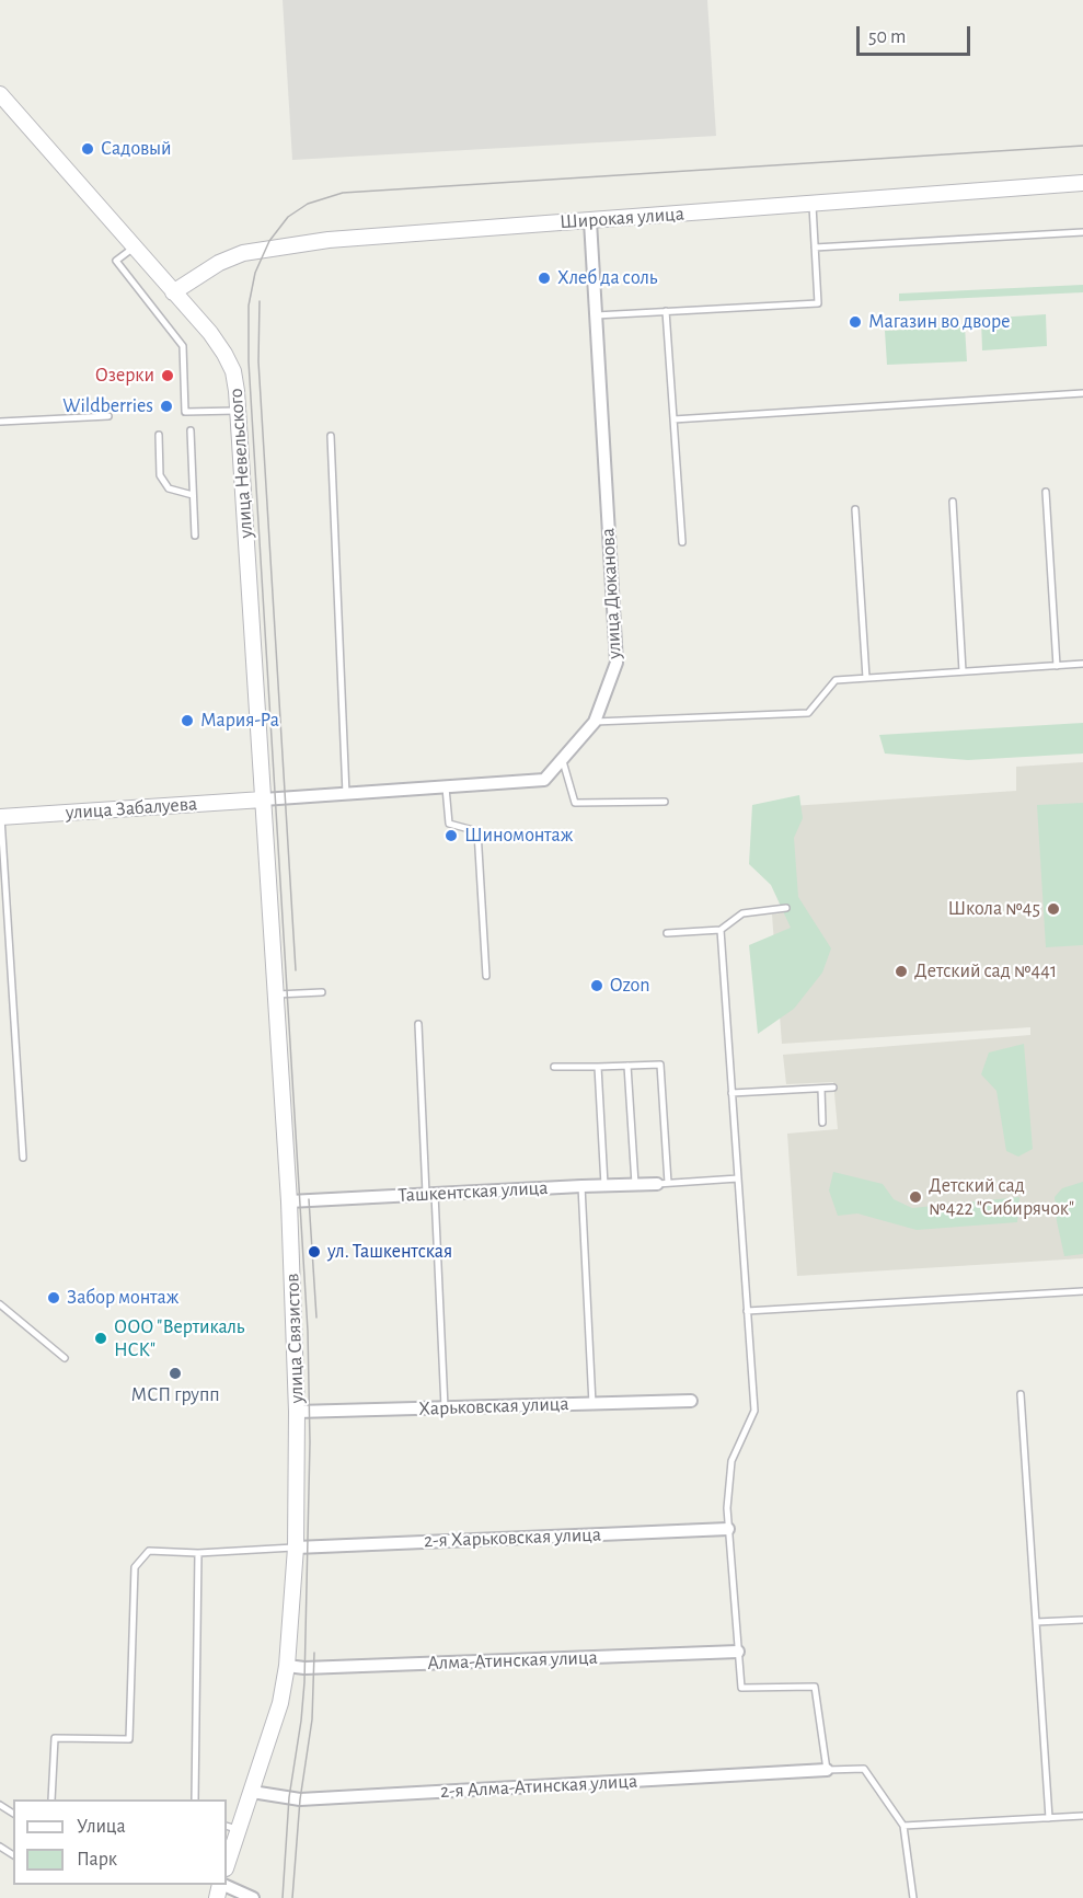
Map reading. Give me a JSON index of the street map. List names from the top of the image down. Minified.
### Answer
{"streets":{"street":["Широкая улица","улица Невельского","улица Дюканова","улица Забалуева","Ташкентская улица","улица Связистов","Харьковская улица","2-я Харьковская улица","Алма-Атинская улица","2-я Алма-Атинская улица"]},"crossings":[["Широкая улица","улица Невельского"],["Широкая улица","улица Дюканова"],["улица Невельского","улица Дюканова"],["улица Невельского","улица Забалуева"],["улица Невельского","улица Связистов"],["улица Дюканова","улица Забалуева"],["улица Дюканова","улица Связистов"],["улица Забалуева","улица Связистов"],["Ташкентская улица","улица Связистов"],["улица Связистов","Харьковская улица"],["улица Связистов","2-я Харьковская улица"],["улица Связистов","Алма-Атинская улица"],["улица Связистов","2-я Алма-Атинская улица"]],"places":["Садовый","Хлеб да соль","Магазин во дворе","Озерки","Wildberries","Мария-Ра","Шиномонтаж","Школа №45","Детский сад №441","Ozon","Детский сад №422 \"Сибирячок\"","ул. Ташкентская","Забор монтаж","ООО \"Вертикаль НСК\"","МСП групп"],"legend":["Улица","Парк"],"scale_bar":"50 m"}
